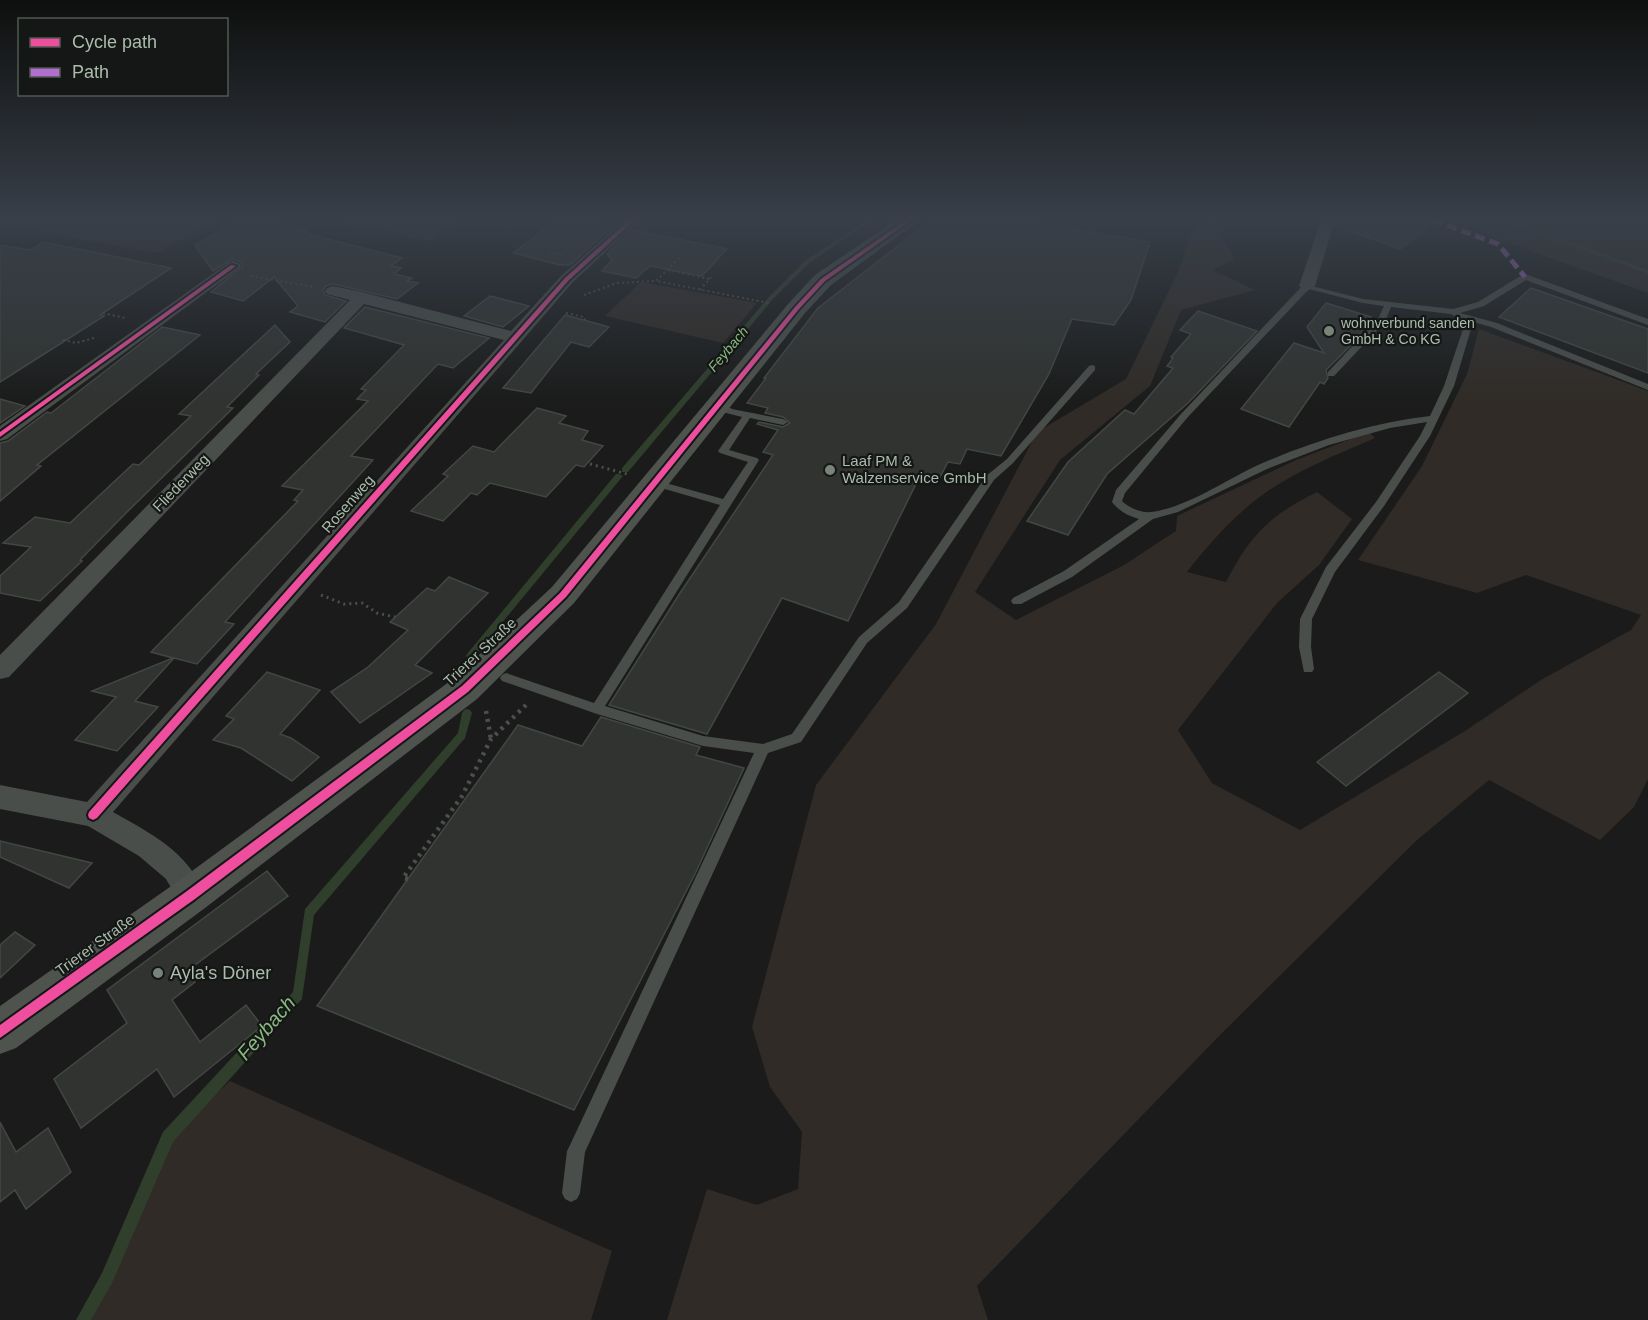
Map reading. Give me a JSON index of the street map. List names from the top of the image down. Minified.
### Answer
{"streets":{"main road":["Trierer Straße"],"street":["Fliederweg","Rosenweg"]},"water":["Feybach"],"places":["wohnverbund sanden GmbH & Co KG","Laaf PM & Walzenservice GmbH","Ayla's Döner"],"legend":["Cycle path","Path"]}
